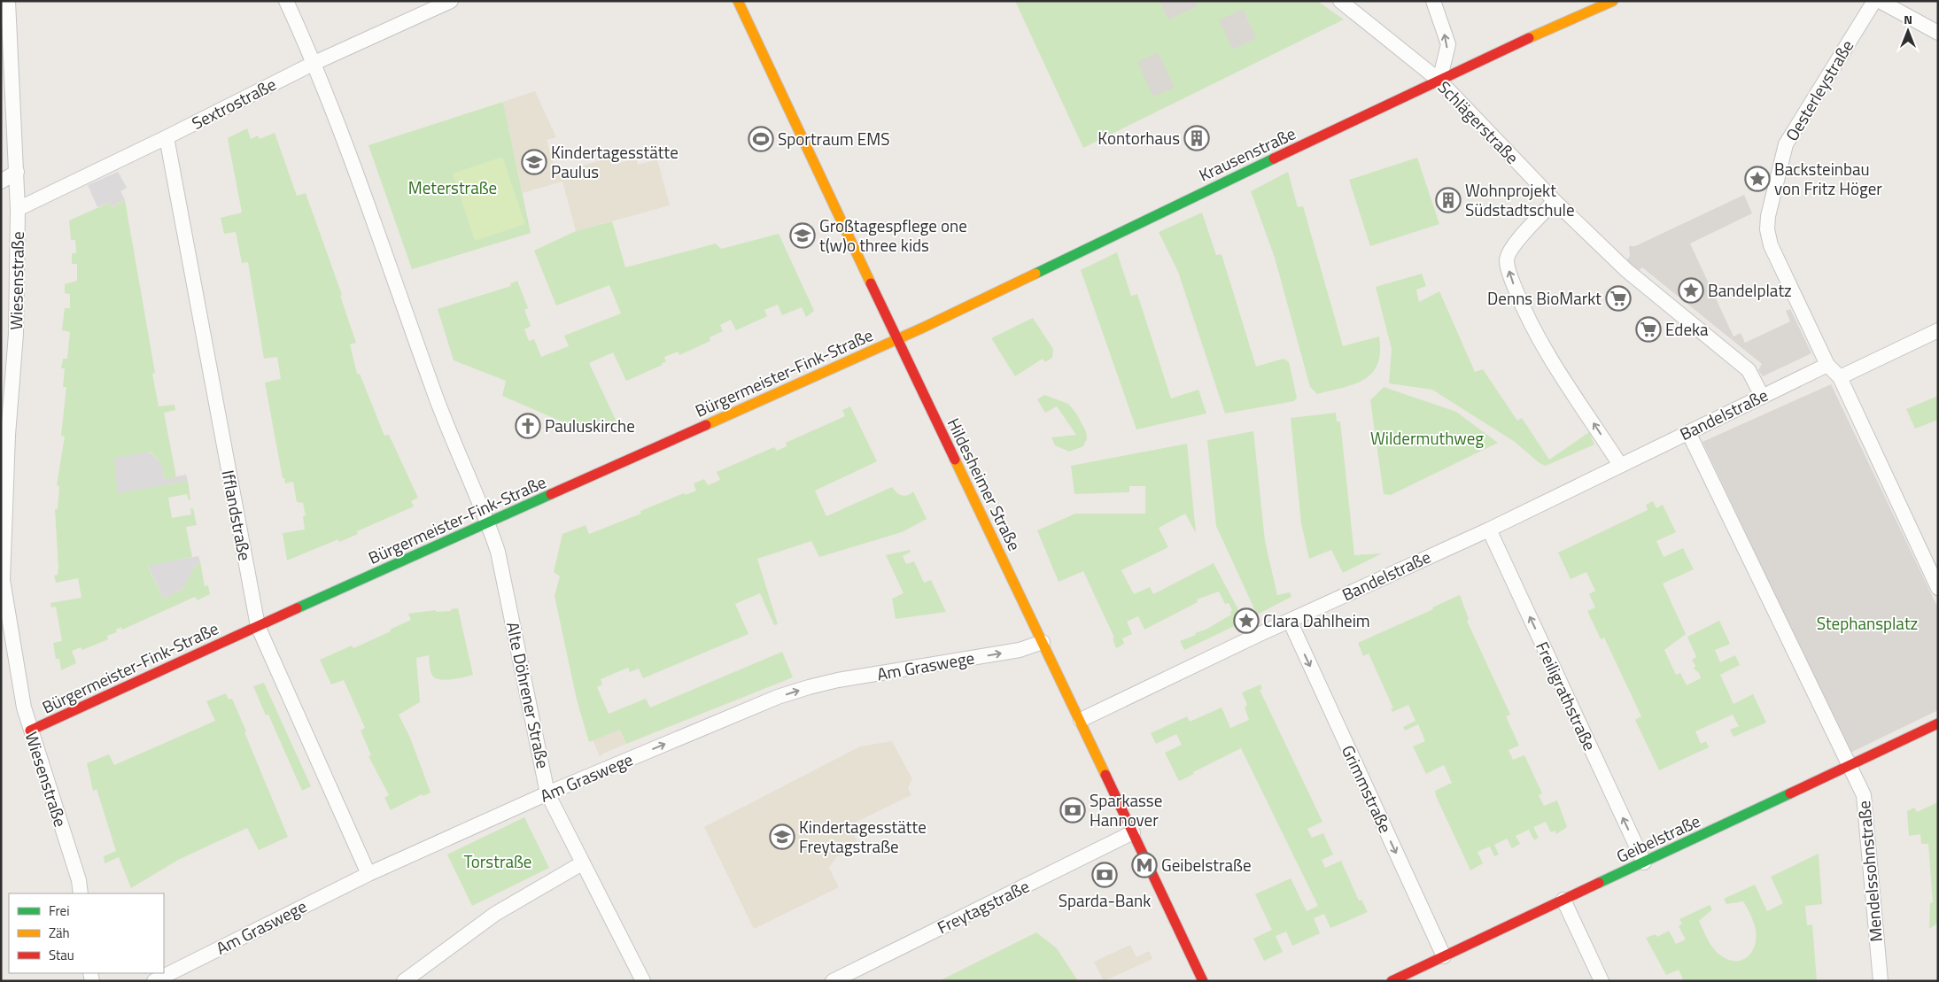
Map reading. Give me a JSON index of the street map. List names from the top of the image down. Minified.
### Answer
{"streets":{"street":["Oesterleystraße","Sextrostraße","Schlägerstraße","Krausenstraße","Wiesenstraße","Bürgermeister-Fink-Straße","Bandelstraße","Hildesheimer Straße","Ifflandstraße","Am Graswege","Alte Döhrener Straße","Freiligrathstraße","Grimmstraße","Geibelstraße","Mendelssohnstraße","Freytagstraße"]},"crossings":[["Oesterleystraße","Bandelstraße"],["Sextrostraße","Wiesenstraße"],["Sextrostraße","Ifflandstraße"],["Schlägerstraße","Krausenstraße"],["Schlägerstraße","Bandelstraße"],["Krausenstraße","Bürgermeister-Fink-Straße"],["Krausenstraße","Hildesheimer Straße"],["Wiesenstraße","Bürgermeister-Fink-Straße"],["Bürgermeister-Fink-Straße","Hildesheimer Straße"],["Bürgermeister-Fink-Straße","Ifflandstraße"],["Bürgermeister-Fink-Straße","Alte Döhrener Straße"],["Bandelstraße","Hildesheimer Straße"],["Bandelstraße","Freiligrathstraße"],["Bandelstraße","Grimmstraße"],["Hildesheimer Straße","Am Graswege"],["Hildesheimer Straße","Freytagstraße"],["Ifflandstraße","Am Graswege"],["Am Graswege","Alte Döhrener Straße"],["Freiligrathstraße","Geibelstraße"],["Grimmstraße","Geibelstraße"],["Geibelstraße","Mendelssohnstraße"]],"one_way":["Am Graswege","Freiligrathstraße","Grimmstraße"],"parks":["Meterstraße","Wildermuthweg","Stephansplatz","Torstraße"],"places":{"building":["Kontorhaus","Wohnprojekt Südstadtschule"],"sports":["Sportraum EMS"],"school or university":["Kindertagesstätte Paulus","Großtagespflege one t(w)o three kids","Kindertagesstätte Freytagstraße"],"place":["Backsteinbau von Fritz Höger","Bandelplatz","Clara Dahlheim"],"supermarket":["Denns BioMarkt","Edeka"],"church":["Pauluskirche"],"bank":["Sparkasse Hannover","Sparda-Bank"],"metro station":["Geibelstraße"]},"legend":["Frei","Zäh","Stau"],"north":"top"}
